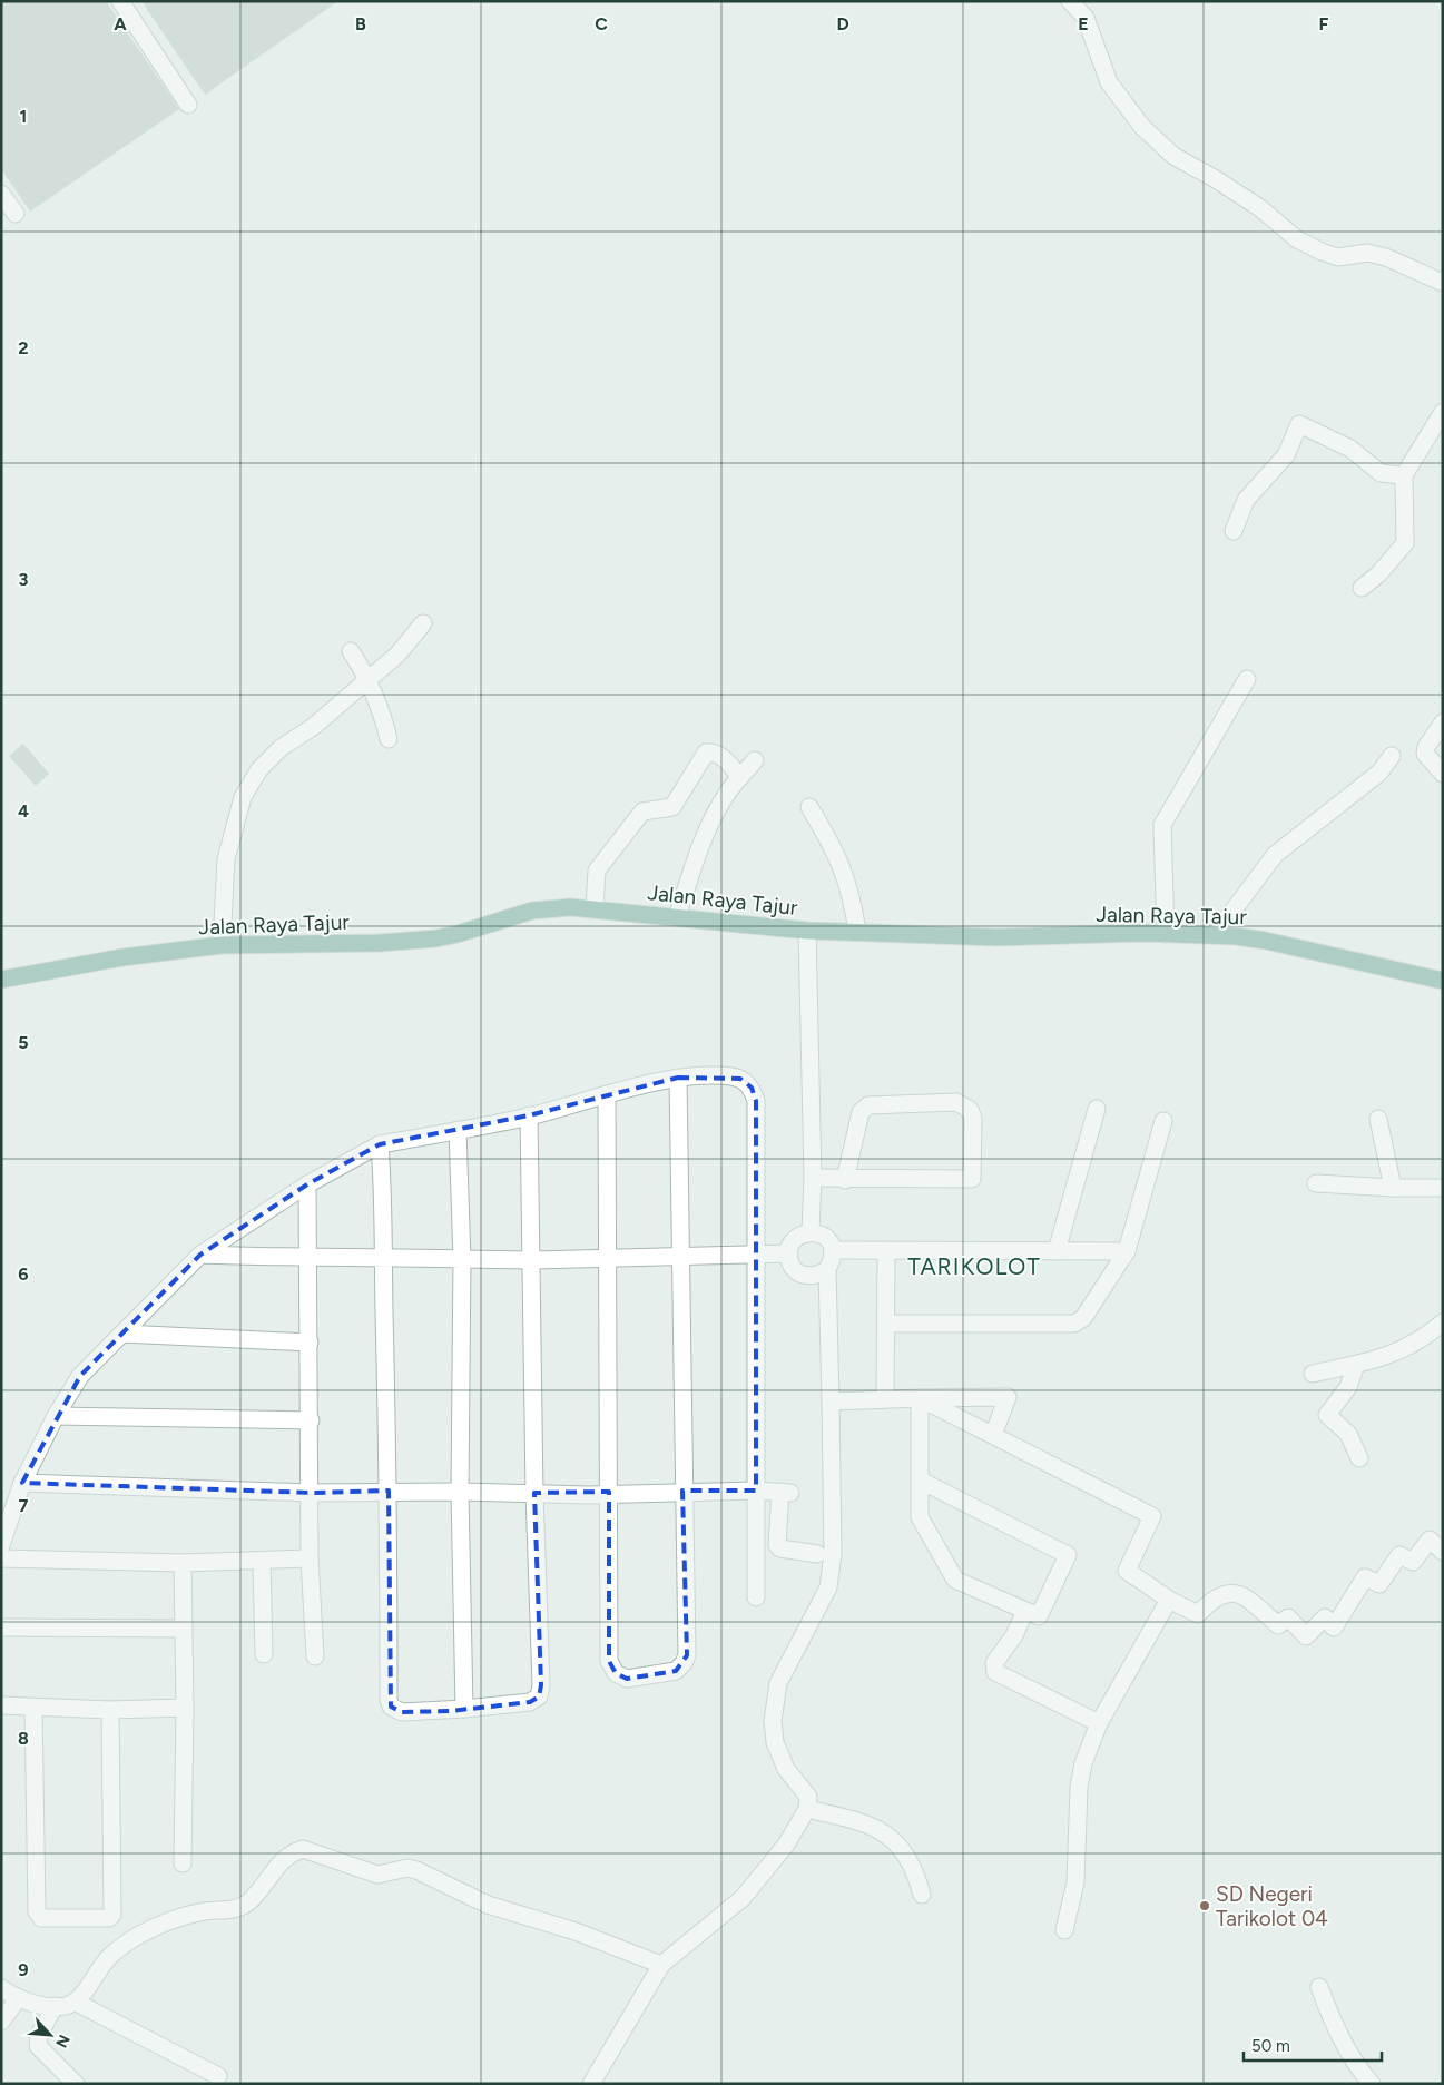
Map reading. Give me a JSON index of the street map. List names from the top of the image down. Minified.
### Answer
{"streets":{"main road":["Jalan Raya Tajur"]},"districts":["TARIKOLOT"],"places":["SD Negeri Tarikolot 04"],"scale_bar":"50 m","north":"bottom right","grid":{"columns":["A","B","C","D","E","F"],"rows":["1","2","3","4","5","6","7","8","9"]}}
